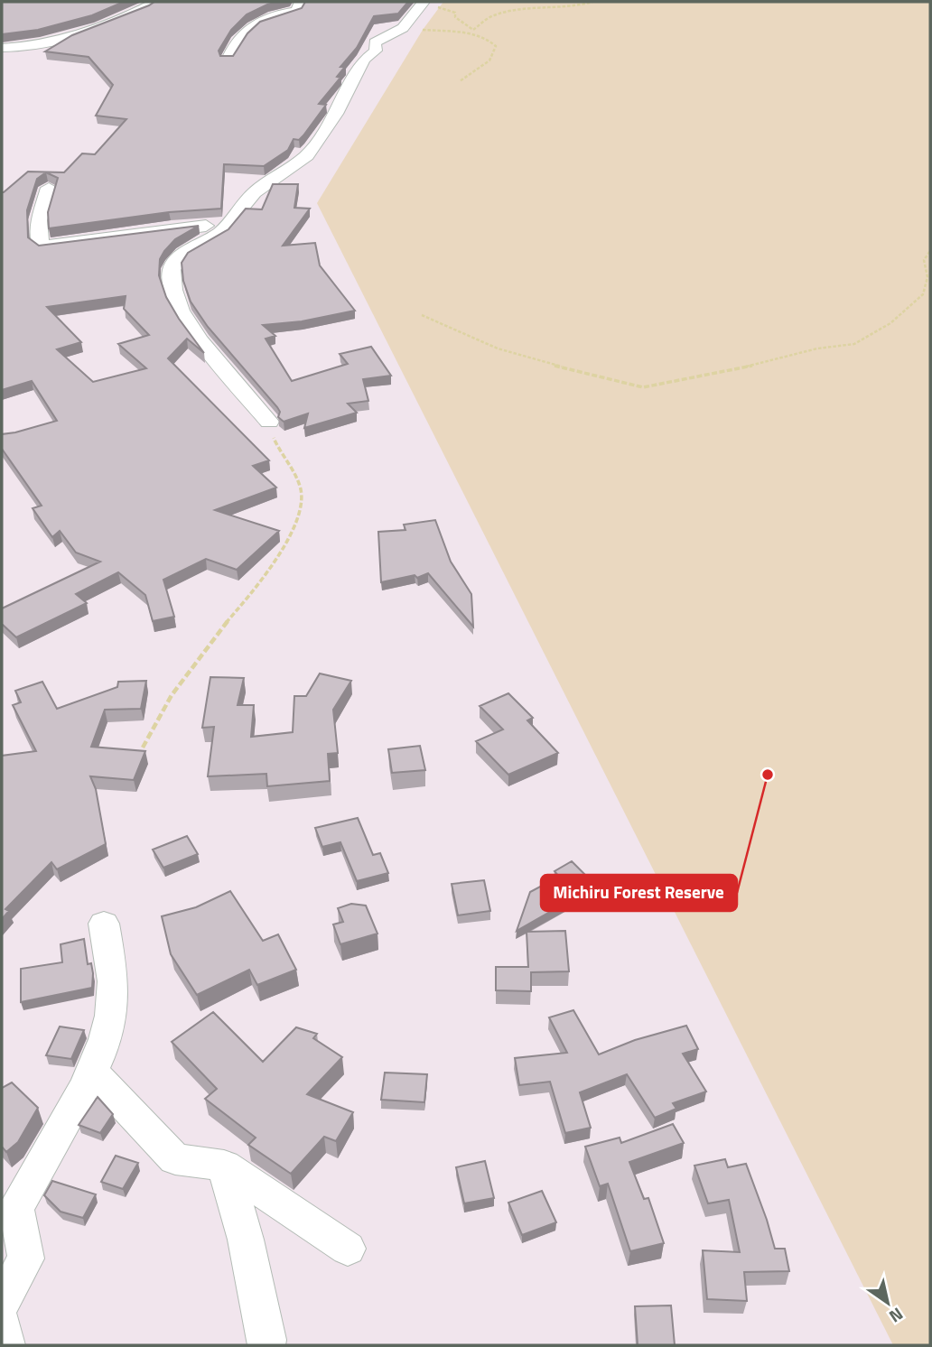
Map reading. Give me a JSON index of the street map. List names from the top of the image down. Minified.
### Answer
{"places":["Michiru Forest Reserve"],"north":"bottom right"}
